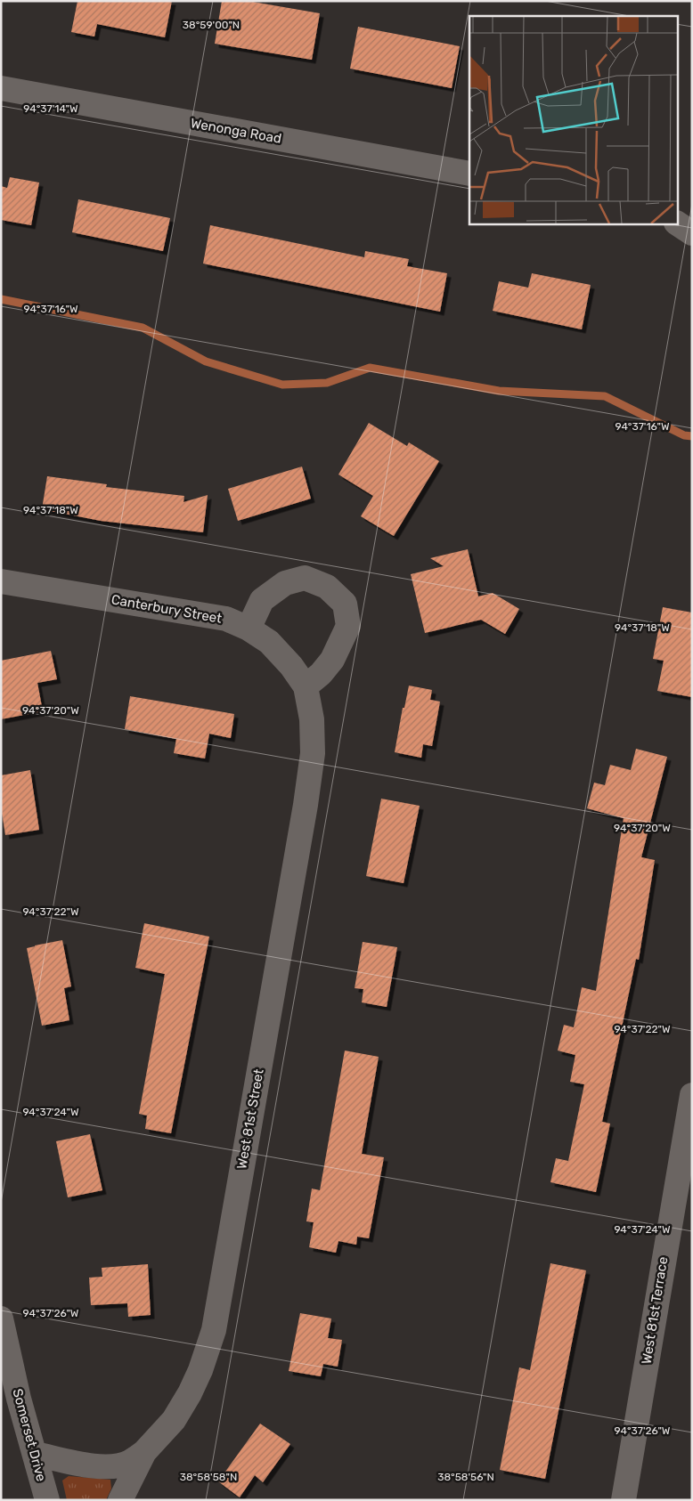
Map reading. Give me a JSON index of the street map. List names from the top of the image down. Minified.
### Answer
{"streets":{"street":["Wenonga Road","Canterbury Street","West 81st Street","West 81st Terrace","Somerset Drive"]},"crossings":[["Canterbury Street","West 81st Street"],["West 81st Street","Somerset Drive"]],"coordinates":["38°59'00\"N","94°37'14\"W","94°37'16\"W","94°37'18\"W","94°37'20\"W","94°37'22\"W","94°37'24\"W","94°37'26\"W","38°58'58\"N","38°58'56\"N"]}
